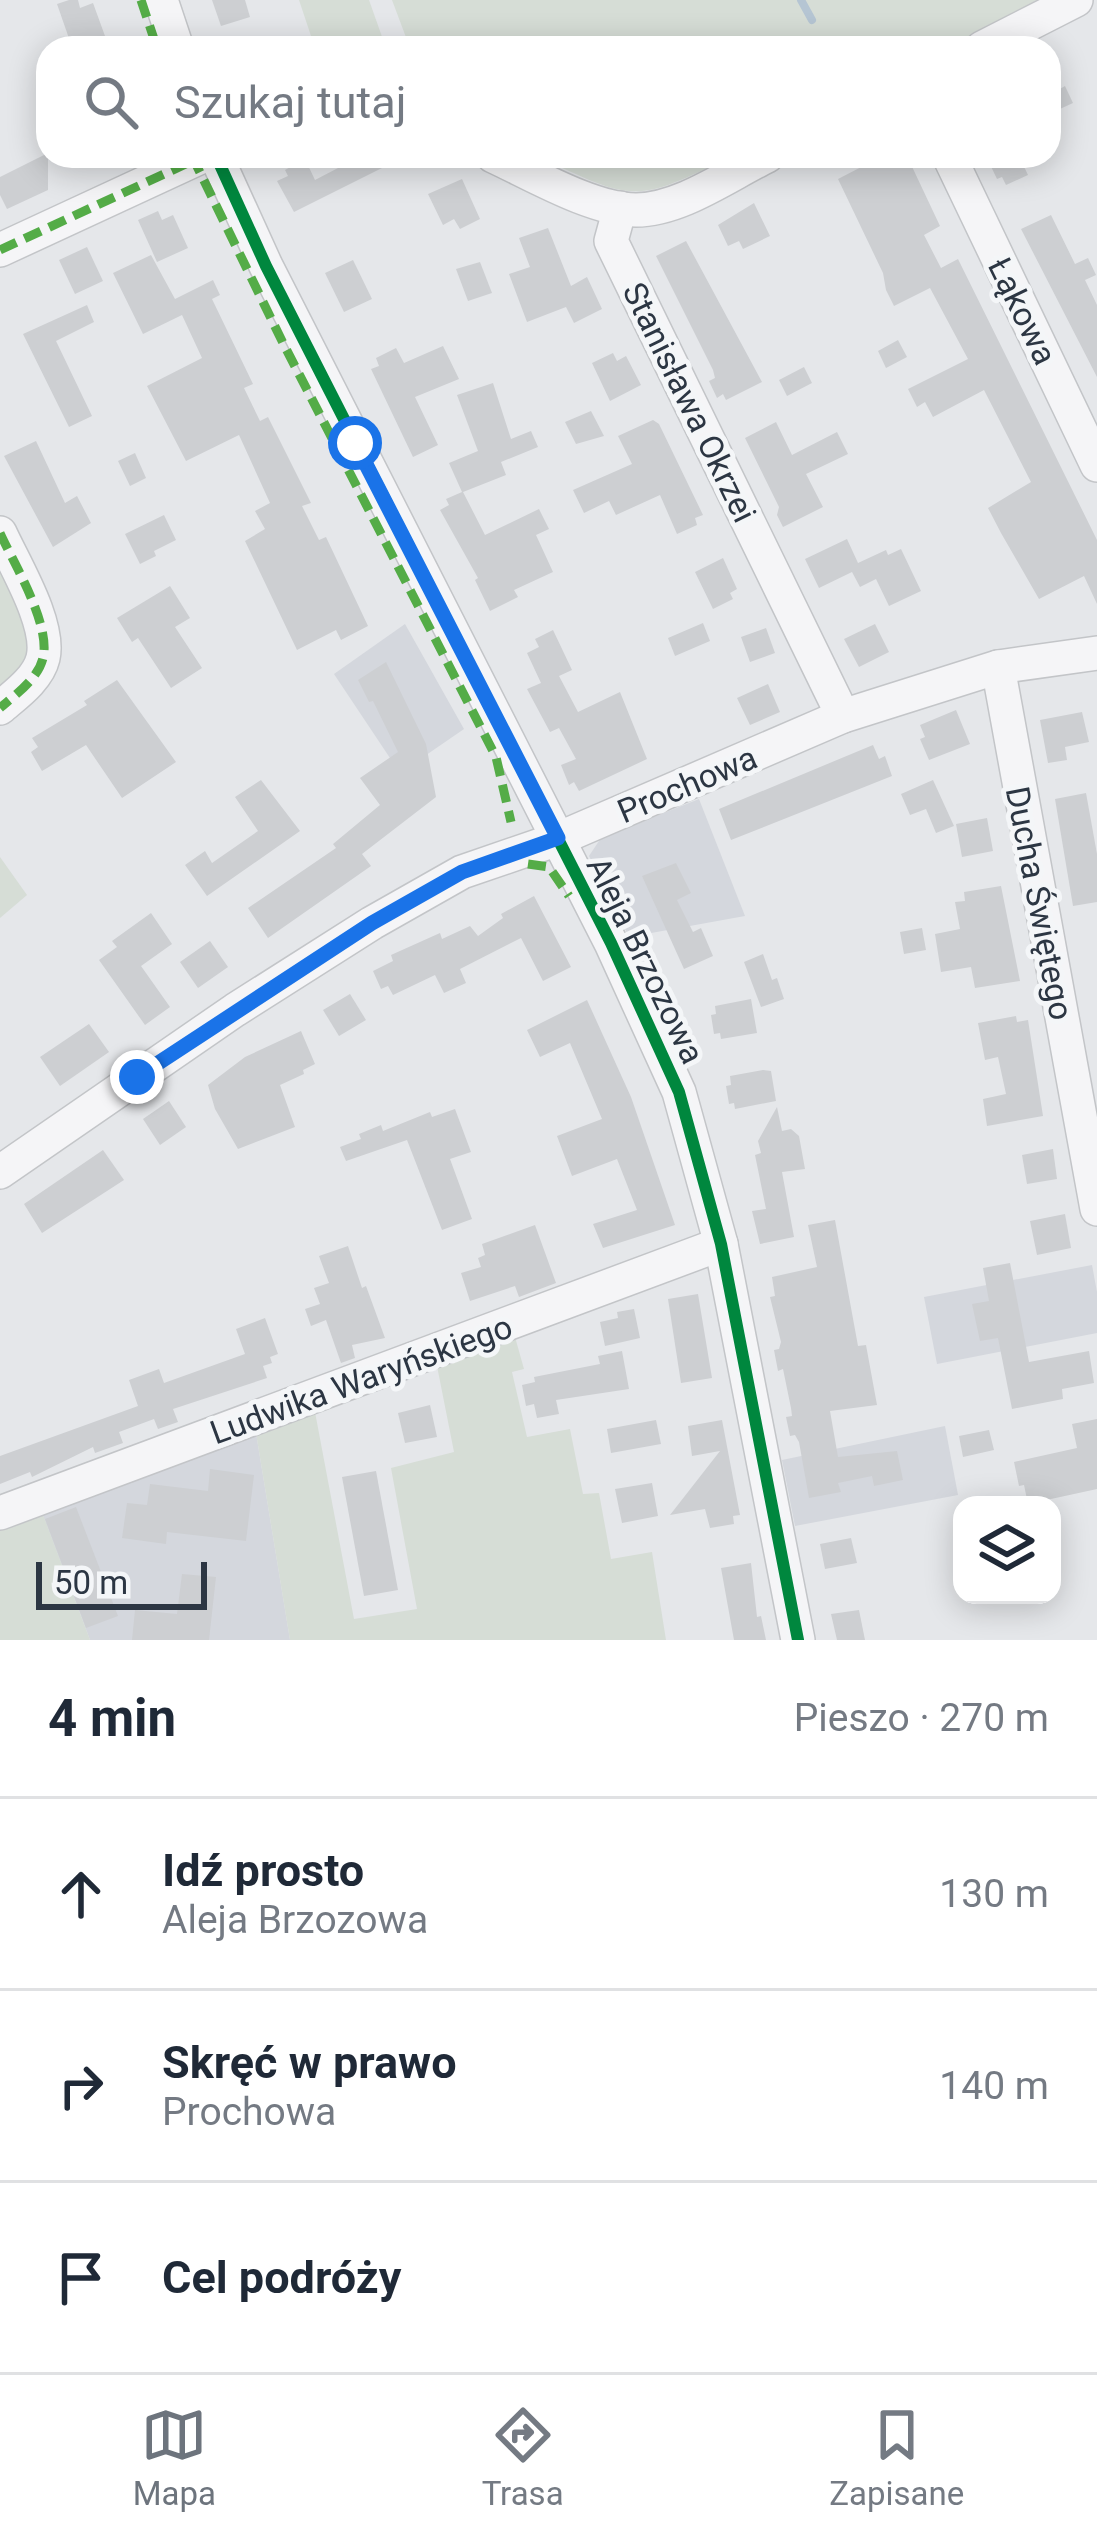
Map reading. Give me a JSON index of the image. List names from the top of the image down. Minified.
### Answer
{"streets":{"street":["Łąkowa","Stanisława Okrzei","Prochowa","Ducha Świętego","Aleja Brzozowa","Ludwika Waryńskiego"]},"crossings":[["Stanisława Okrzei","Prochowa"],["Prochowa","Ducha Świętego"],["Prochowa","Aleja Brzozowa"],["Aleja Brzozowa","Ludwika Waryńskiego"]],"scale_bar":"50 m","page":{"search":"Szukaj tutaj","scale":"50 m","heading":["4 min","Pieszo · 270 m"],"list":[["Idź prosto","Aleja Brzozowa","130 m"],["Skręć w prawo","Prochowa","140 m"],"Cel podróży"],"nav":["Mapa","Trasa","Zapisane"]}}
